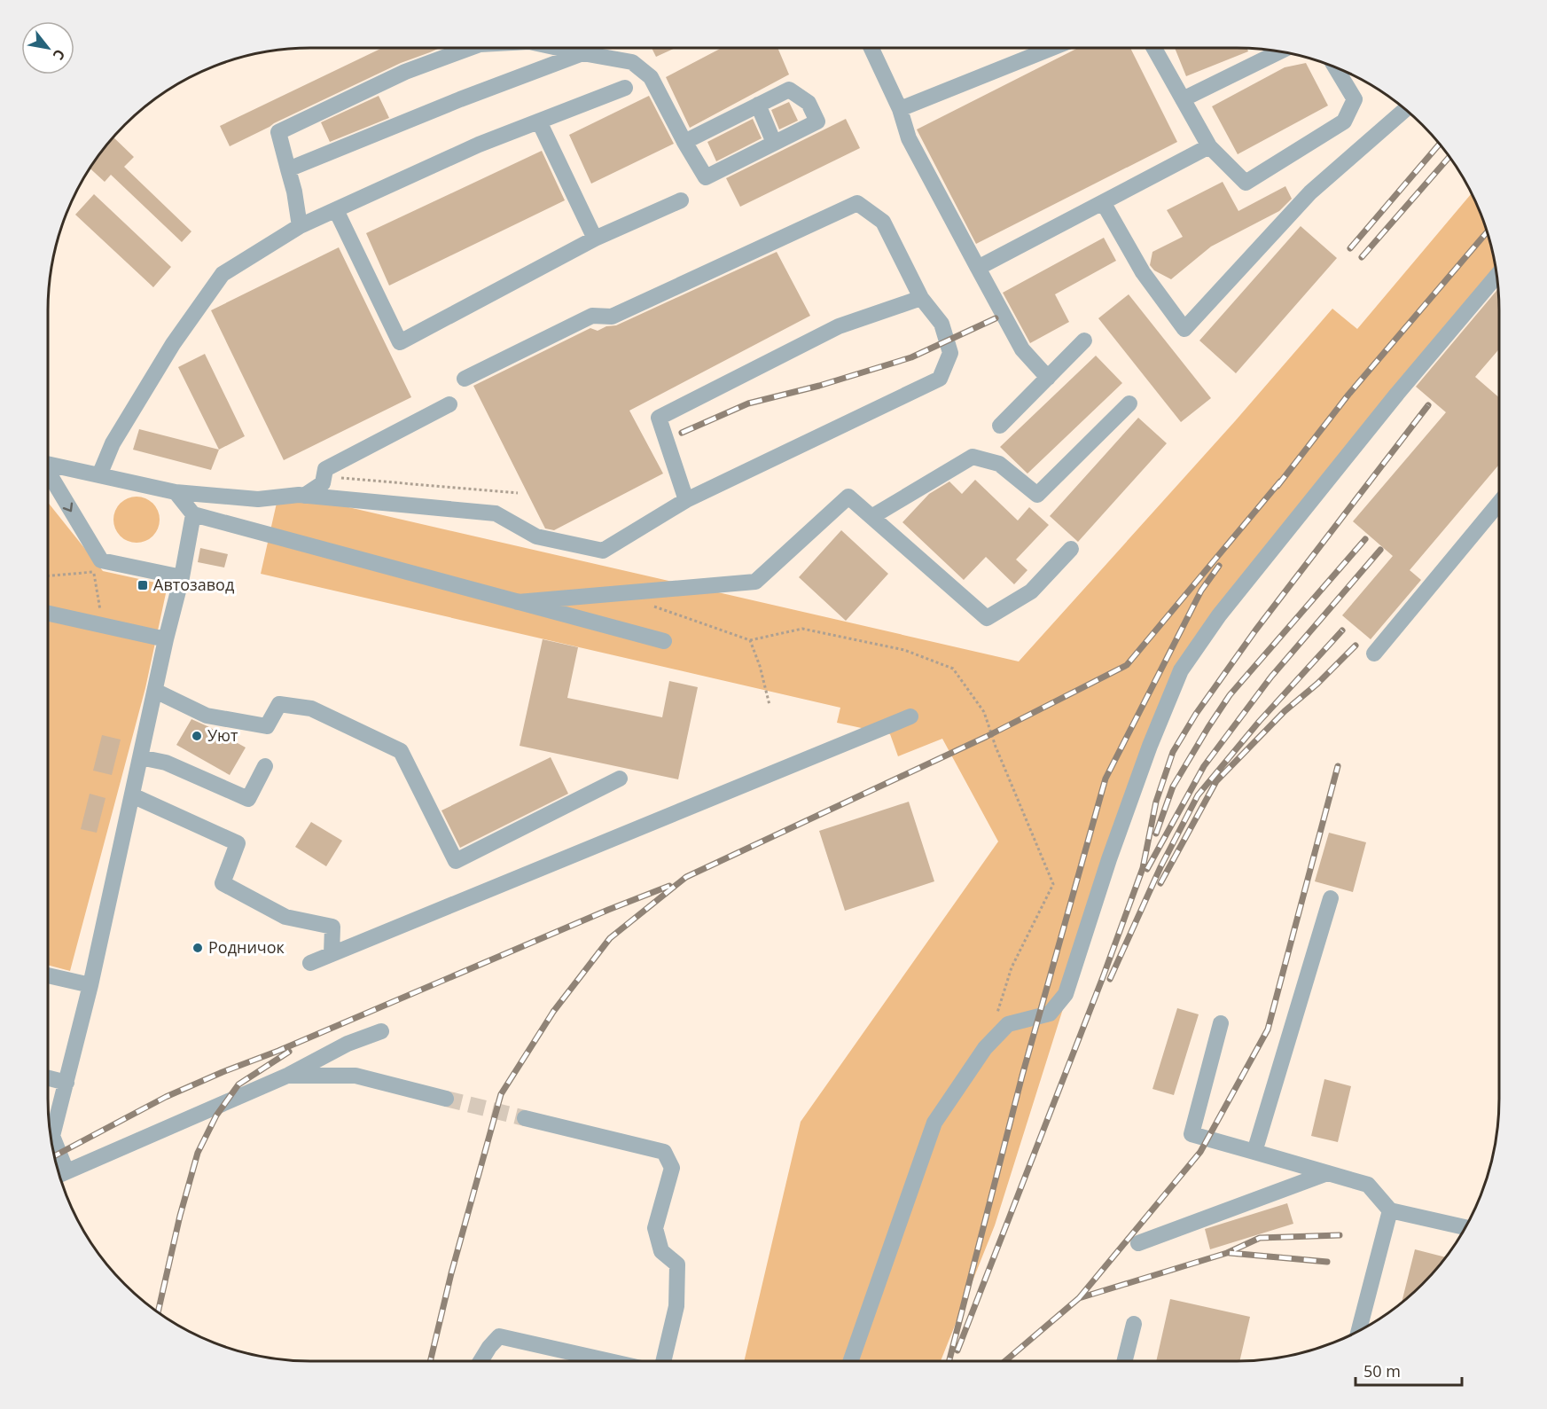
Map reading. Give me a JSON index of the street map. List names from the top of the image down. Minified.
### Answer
{"places":{"transit":["Автозавод"],"other":["Уют","Родничок"]},"scale_bar":"50 m","north":"bottom right"}
